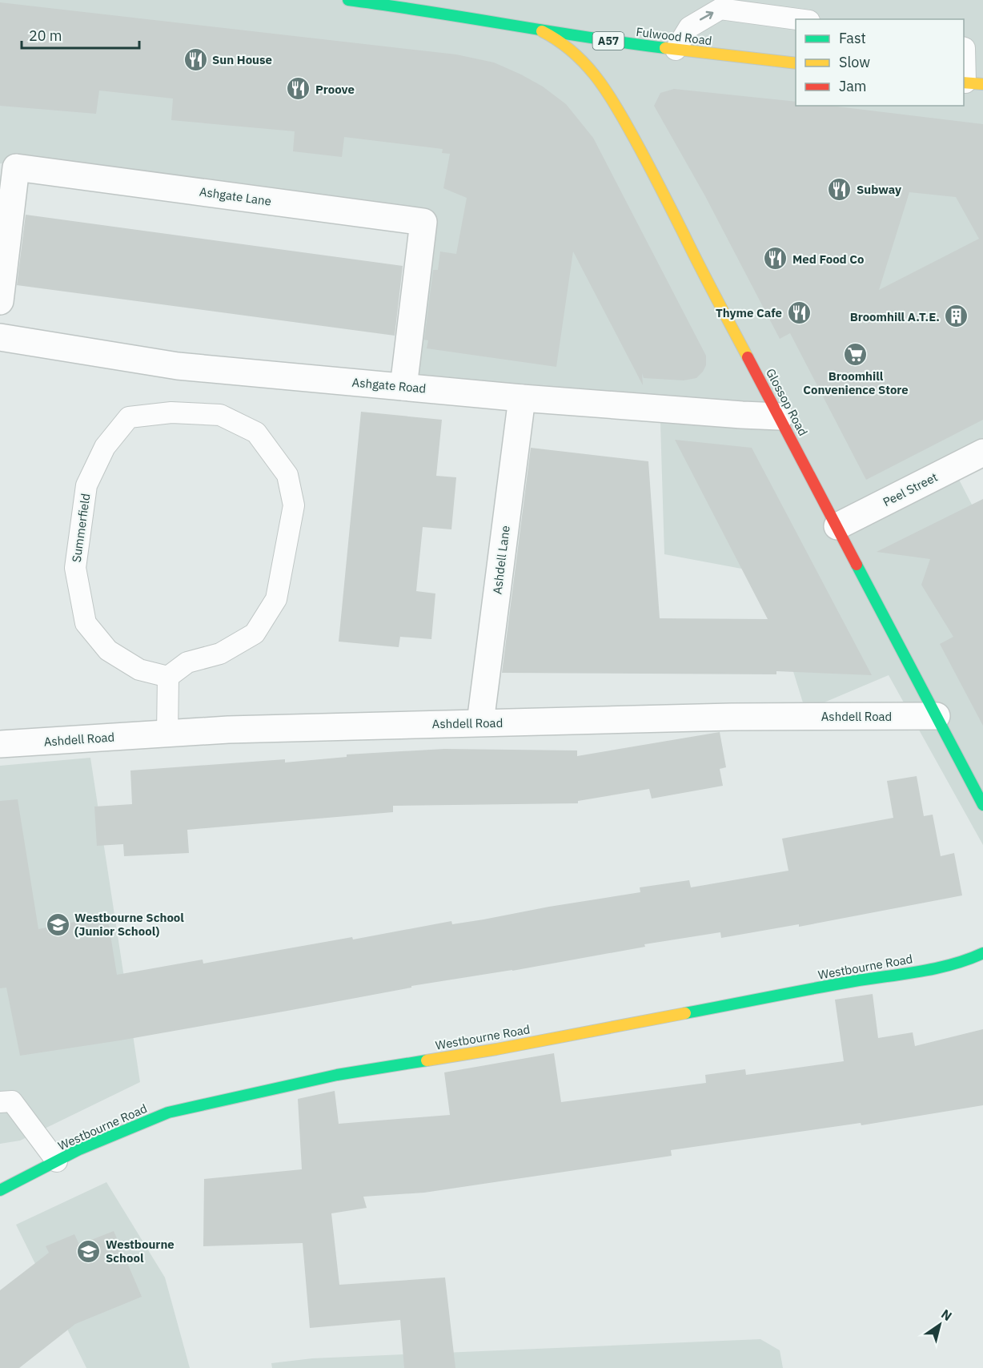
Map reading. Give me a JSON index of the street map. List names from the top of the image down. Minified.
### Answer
{"streets":{"main road":["Fulwood Road","A57","Glossop Road","Westbourne Road"],"street":["Ashgate Lane","Ashgate Road","Peel Street","Ashdell Lane","Ashdell Road"],"lane":["Summerfield"]},"crossings":[["Fulwood Road","Glossop Road"],["Ashgate Lane","Ashgate Road"],["Ashgate Road","Glossop Road"],["Ashgate Road","Ashdell Lane"],["Glossop Road","Peel Street"],["Glossop Road","Ashdell Road"],["Ashdell Lane","Ashdell Road"]],"places":{"restaurant":["Sun House","Proove","Subway","Med Food Co","Thyme Cafe"],"building":["Broomhill A.T.E."],"supermarket":["Broomhill Convenience Store"],"school or university":["Westbourne School (Junior School)","Westbourne School"]},"legend":["Fast","Slow","Jam"],"scale_bar":"20 m","north":"top right"}
